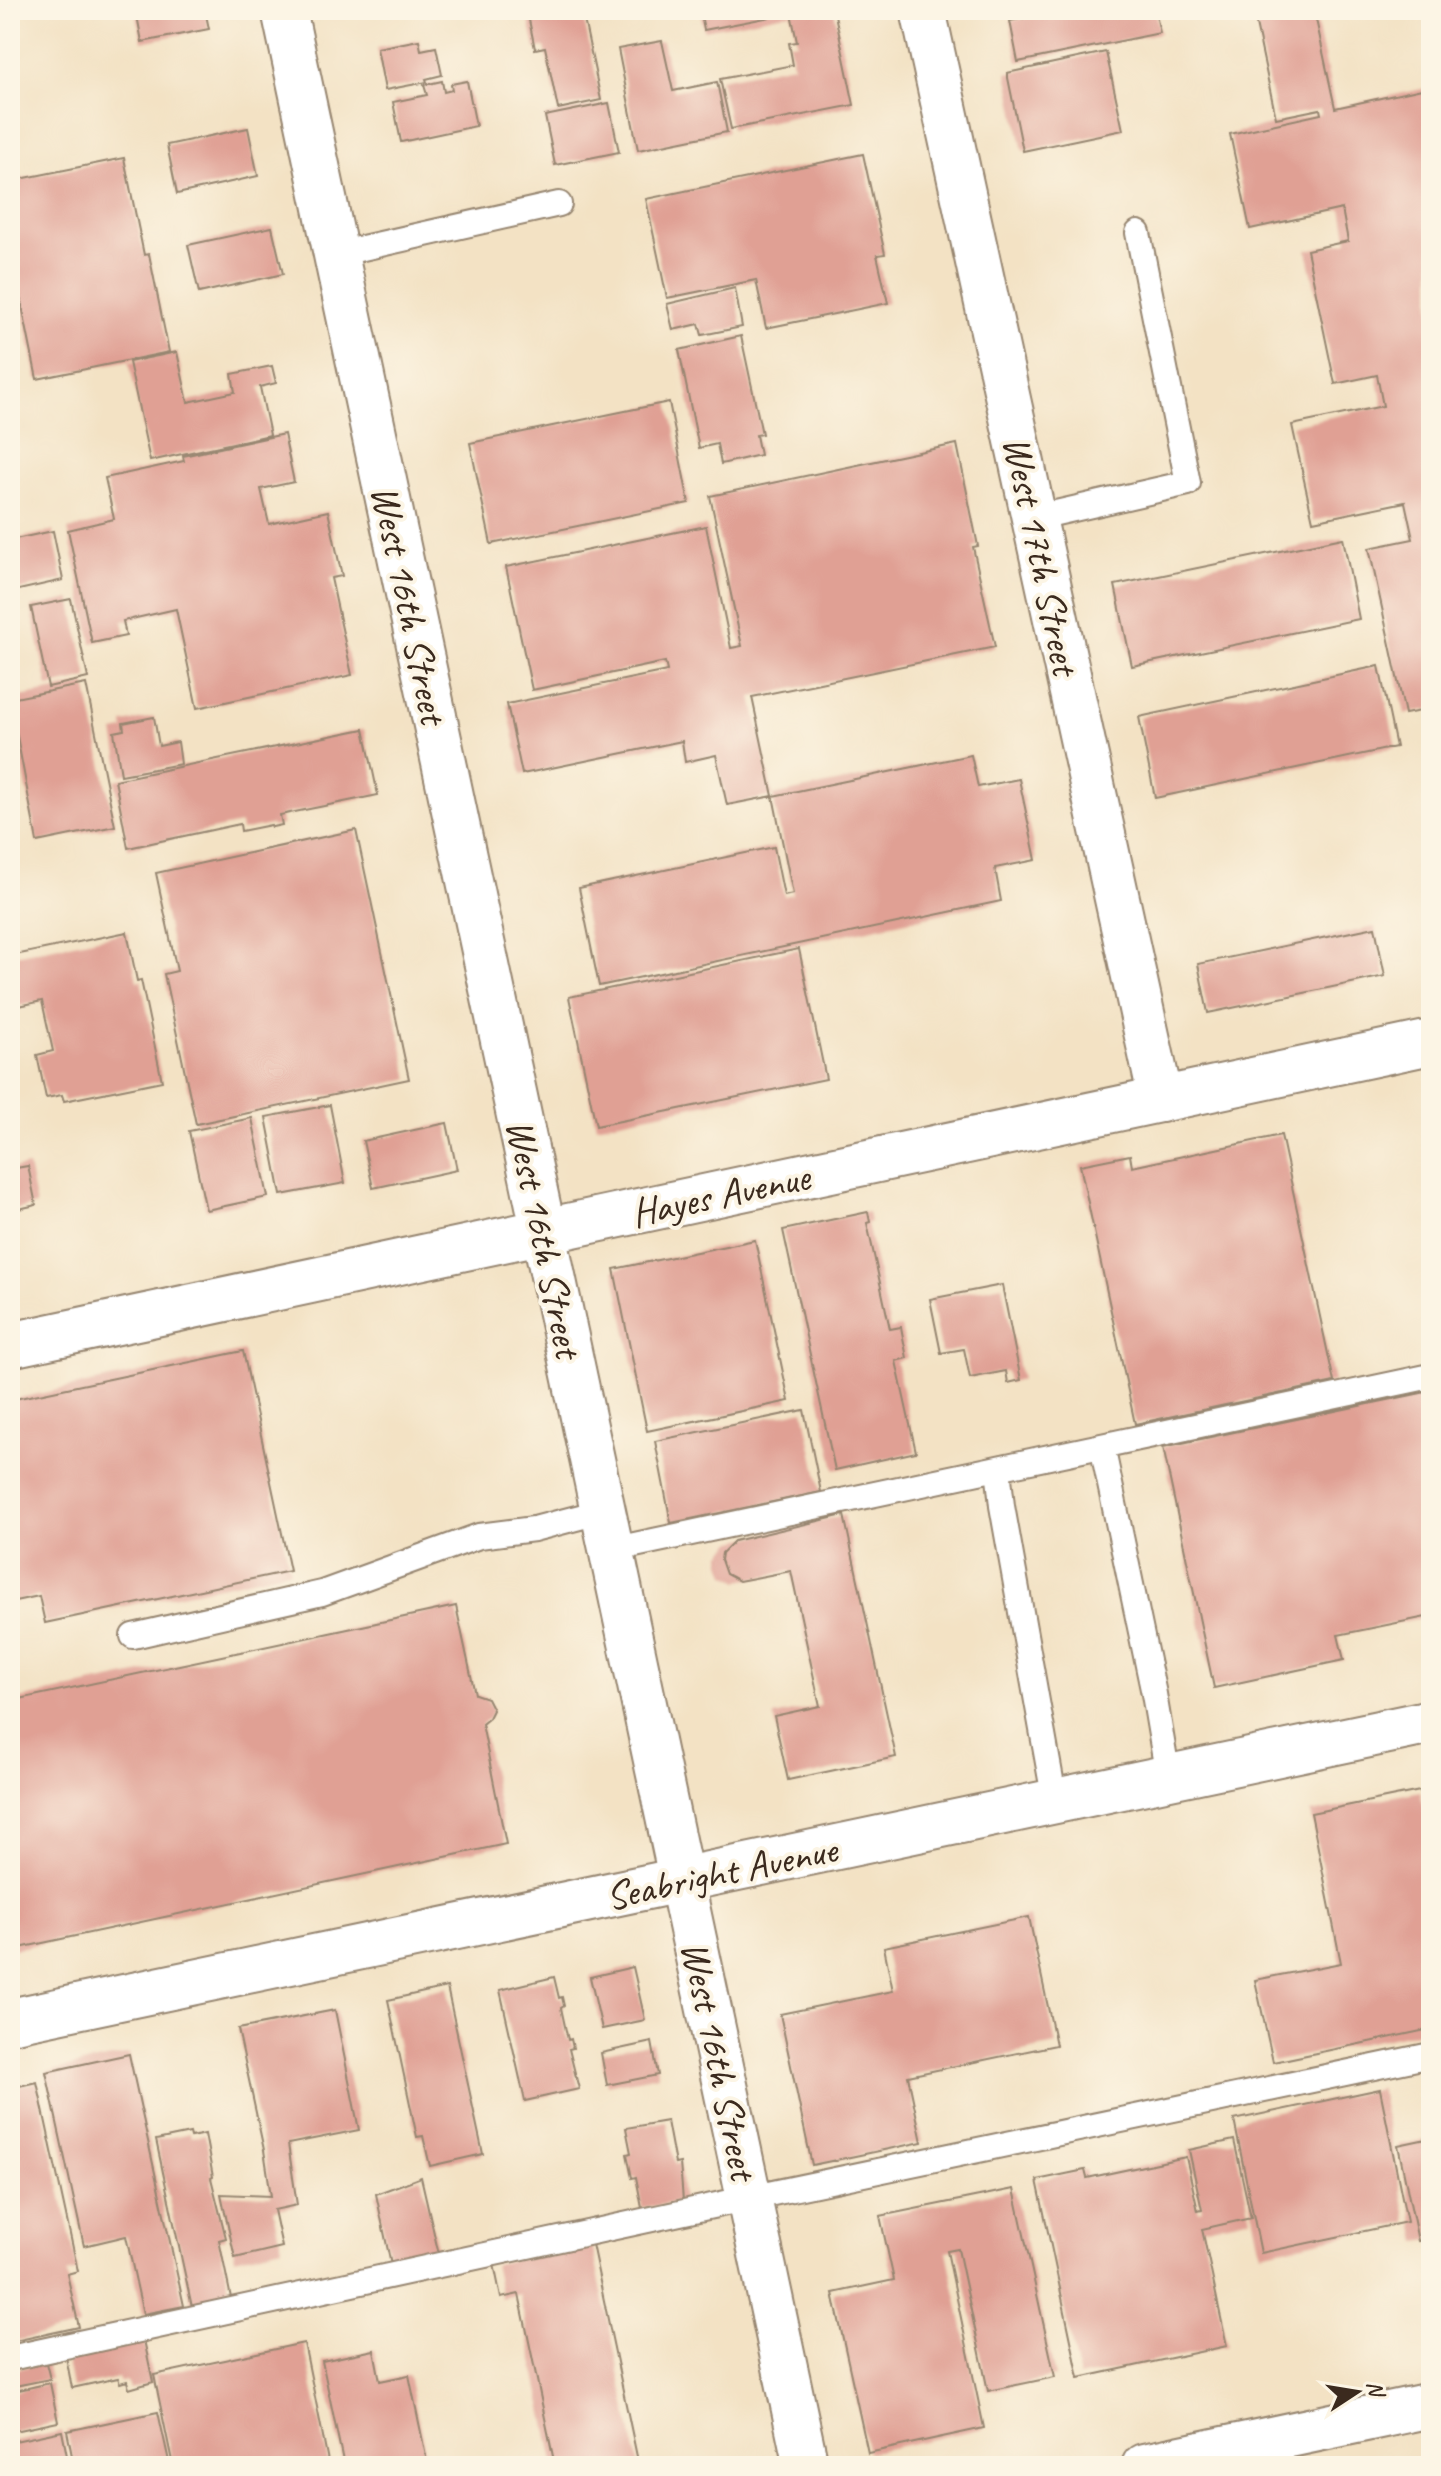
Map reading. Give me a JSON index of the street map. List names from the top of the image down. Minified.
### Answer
{"streets":{"street":["West 17th Street","West 16th Street","Hayes Avenue","Seabright Avenue"]},"crossings":[["West 17th Street","Hayes Avenue"],["West 16th Street","Hayes Avenue"],["West 16th Street","Seabright Avenue"]],"north":"right"}
